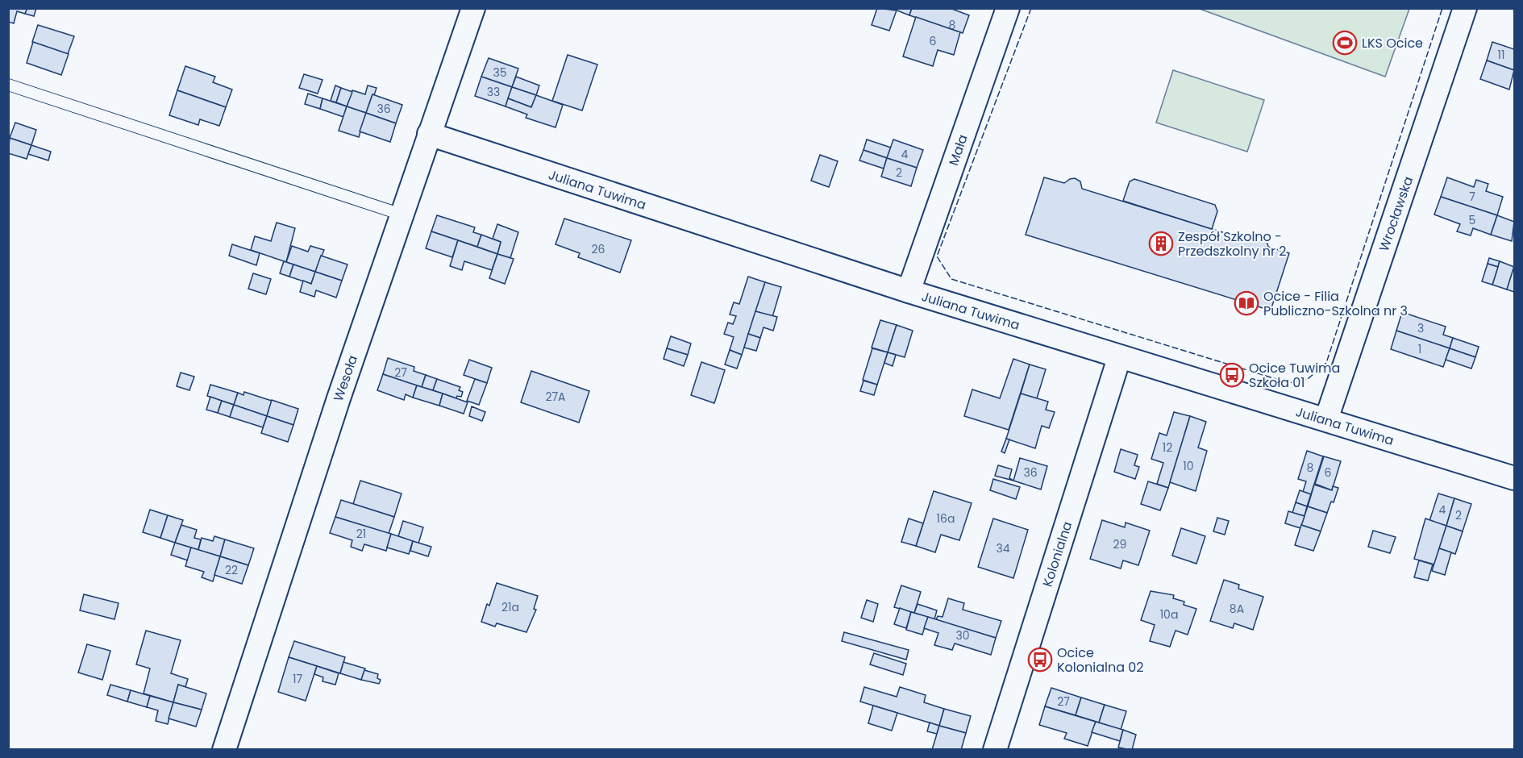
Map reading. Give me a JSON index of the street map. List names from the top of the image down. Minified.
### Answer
{"streets":{"street":["Mała","Juliana Tuwima","Wrocławska","Wesoła","Kolonialna"]},"crossings":[["Mała","Juliana Tuwima"],["Juliana Tuwima","Wrocławska"],["Juliana Tuwima","Wesoła"],["Juliana Tuwima","Kolonialna"]],"places":{"sports":["LKS Ocice"],"building":["Zespół Szkolno - Przedszkolny nr 2"],"library":["Ocice - Filia Publiczno-Szkolna nr 3"],"bus stop":["Ocice Tuwima Szkoła 01","Ocice Kolonialna 02"]},"house_numbers":["8","6","11","35","33","36","4","2","7","5","26","3","1","27","27A","12","10","8","36","6","4","2","16a","21","29","34","22","21a","8A","10a","30","17","27"]}
